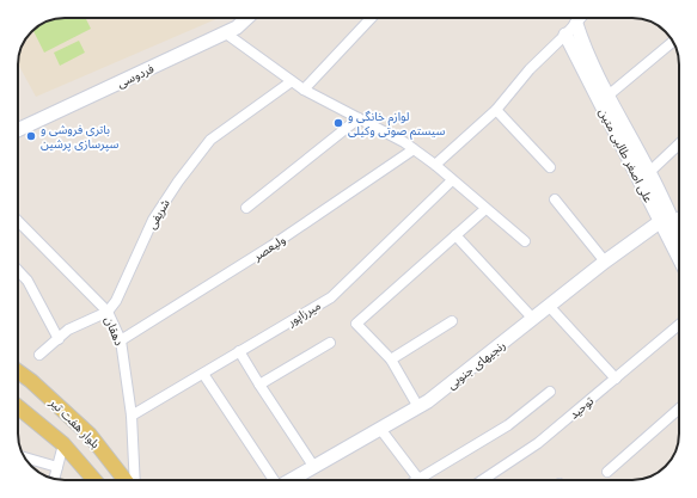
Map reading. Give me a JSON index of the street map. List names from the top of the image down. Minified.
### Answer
{"streets":{"main road":["بلوار هفت تیر"],"street":["فردوسی","علی اصغر طالبی متین","شریفی","ولیعصر","میرزاپور","دهقان","رنجیهای جنوبی","توحید"]},"crossings":[["علی اصغر طالبی متین","رنجیهای جنوبی"],["شریفی","دهقان"],["ولیعصر","دهقان"],["میرزاپور","دهقان"]],"places":["لوازم خانگی و سیستم صوتی وکیلی","باتری فروشی و سپرسازی پرشین"]}
